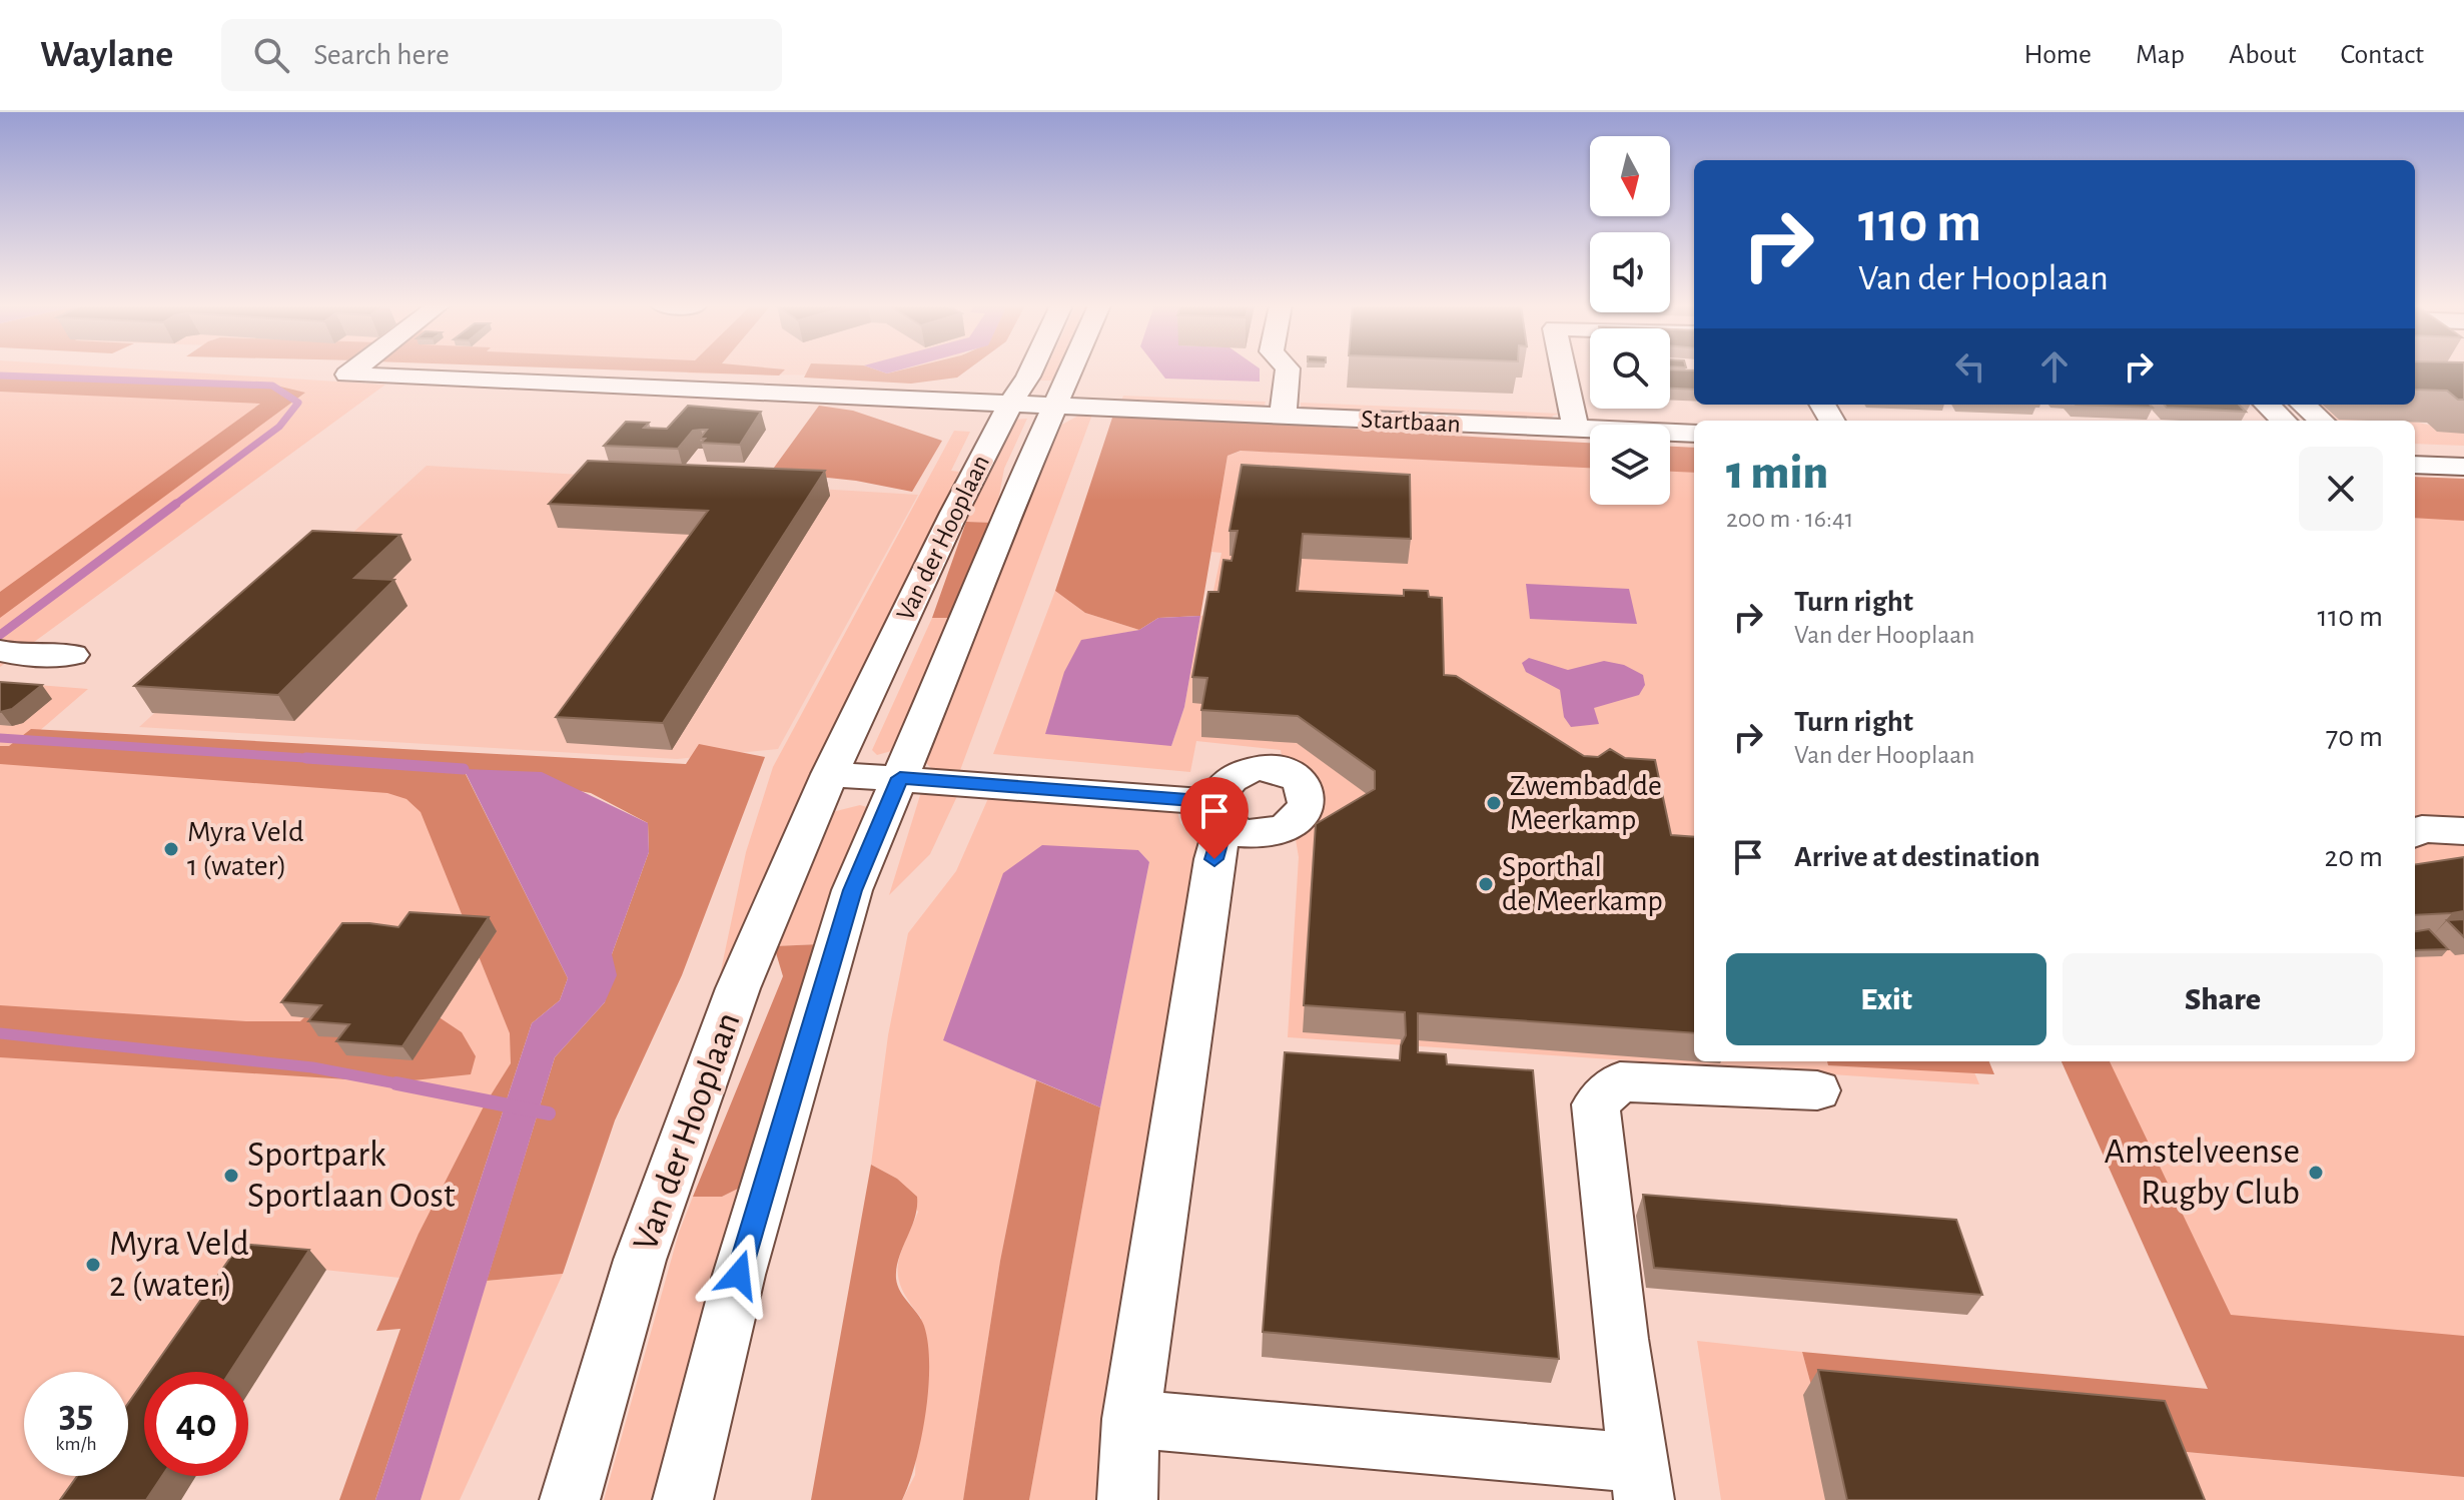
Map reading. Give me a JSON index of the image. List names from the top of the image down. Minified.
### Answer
{"streets":{"street":["Startbaan","Van der Hooplaan"]},"crossings":[["Startbaan","Van der Hooplaan"]],"places":["Zwembad de Meerkamp","Myra Veld 1 (water)","Sporthal de Meerkamp","Amstelveense Rugby Club","Sportpark Sportlaan Oost","Myra Veld 2 (water)"],"north":"bottom","page":{"header":"Waylane","search":"Search here","nav":["Home","Map","About","Contact"],"turn":["110 m","Van der Hooplaan"],"heading":["1 min","200 m · 16:41"],"list":[{"name":"Turn right","note":"Van der Hooplaan","value":"110 m"},{"name":"Turn right","note":"Van der Hooplaan","value":"70 m"},{"name":"Arrive at destination","value":"20 m"}],"buttons":["Exit","Share"],"speed":"35 km/h","limit":"40"}}
